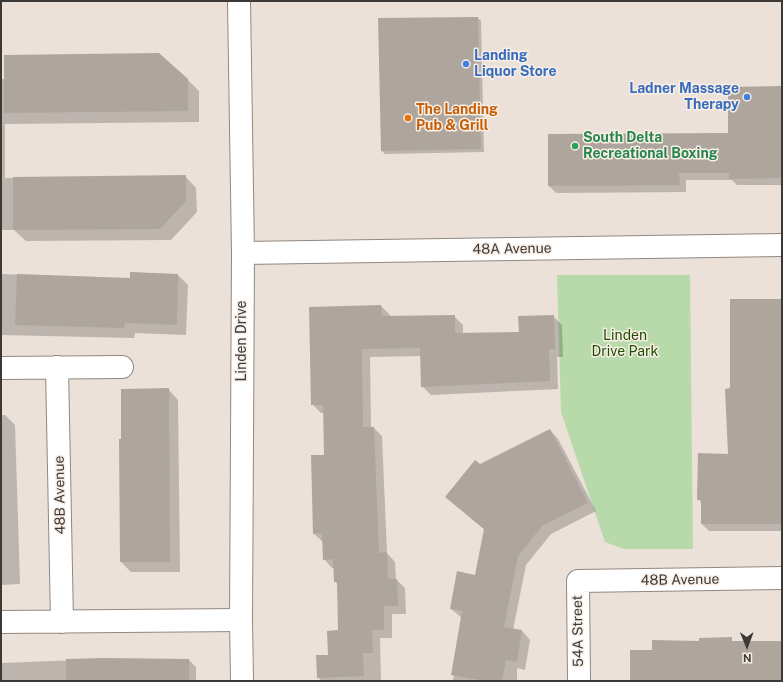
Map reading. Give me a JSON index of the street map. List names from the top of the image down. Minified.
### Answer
{"streets":{"street":["48A Avenue","Linden Drive","48B Avenue","54A Street"]},"crossings":[["48A Avenue","Linden Drive"],["48B Avenue","54A Street"]],"parks":["Linden Drive Park"],"places":["Landing Liquor Store","Ladner Massage Therapy","The Landing Pub & Grill","South Delta Recreational Boxing"],"north":"bottom"}
